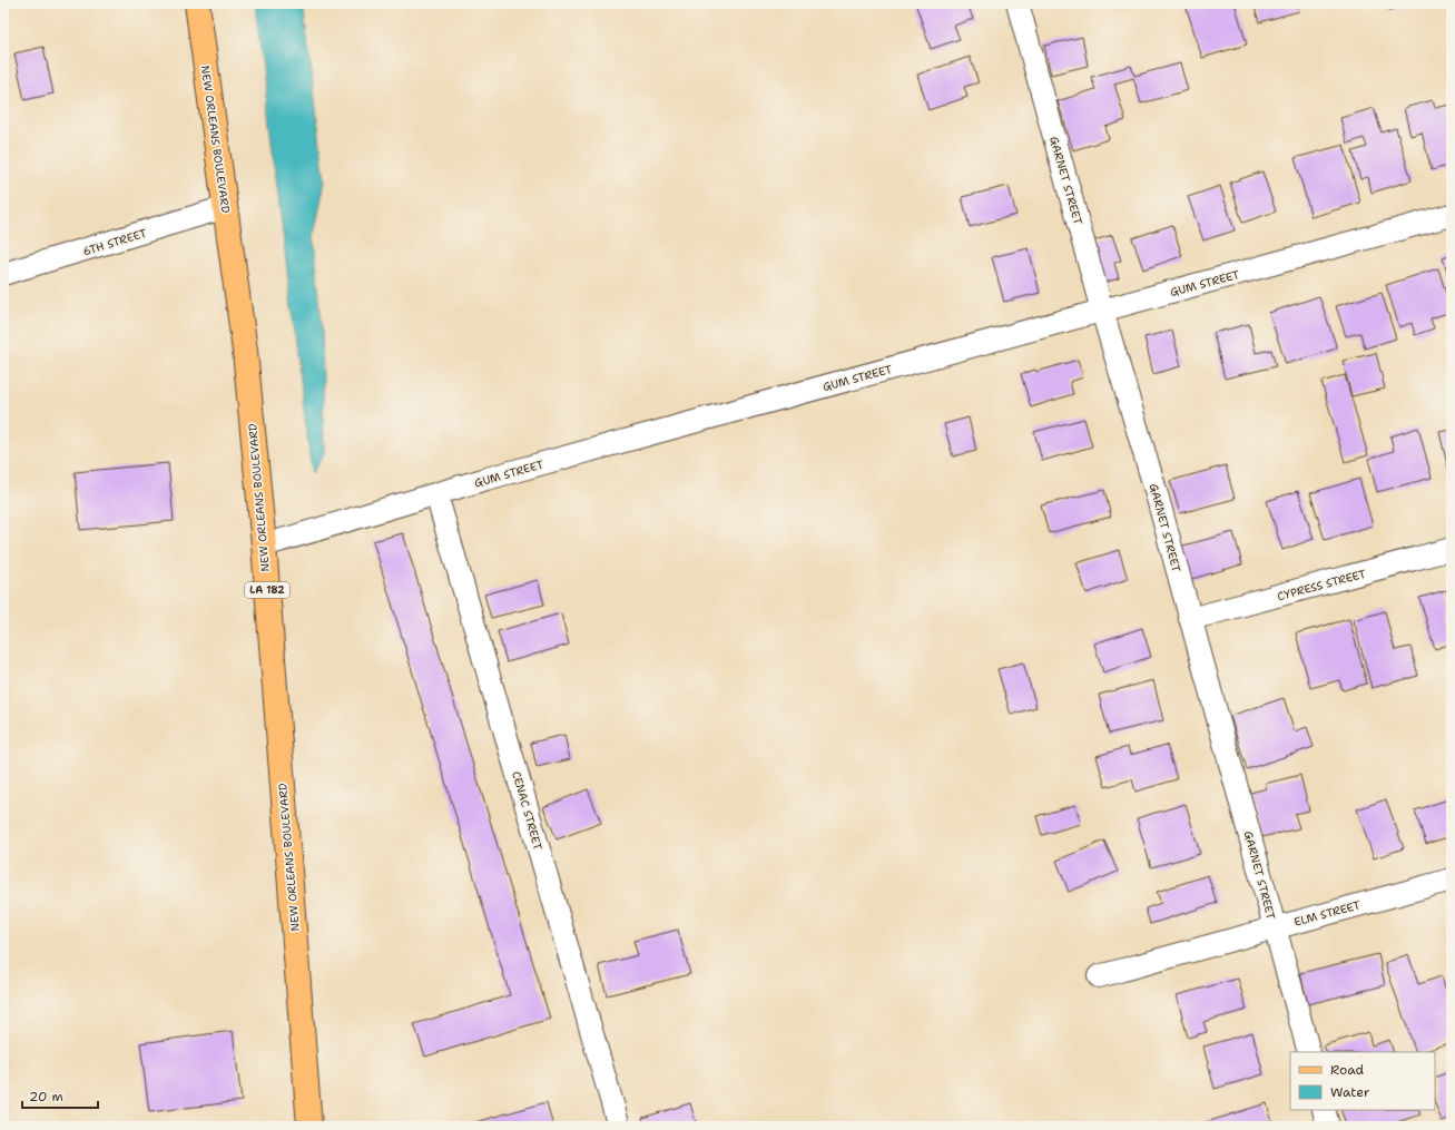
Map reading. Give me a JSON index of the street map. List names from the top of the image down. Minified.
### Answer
{"streets":{"main road":["NEW ORLEANS BOULEVARD","LA 182"],"street":["GARNET STREET","6TH STREET","GUM STREET","CYPRESS STREET","CENAC STREET","ELM STREET"]},"crossings":[["NEW ORLEANS BOULEVARD","6TH STREET"],["NEW ORLEANS BOULEVARD","GUM STREET"],["GARNET STREET","GUM STREET"],["GARNET STREET","CYPRESS STREET"],["GARNET STREET","ELM STREET"],["GUM STREET","CENAC STREET"]],"legend":["Road","Water"],"scale_bar":"20 m"}
